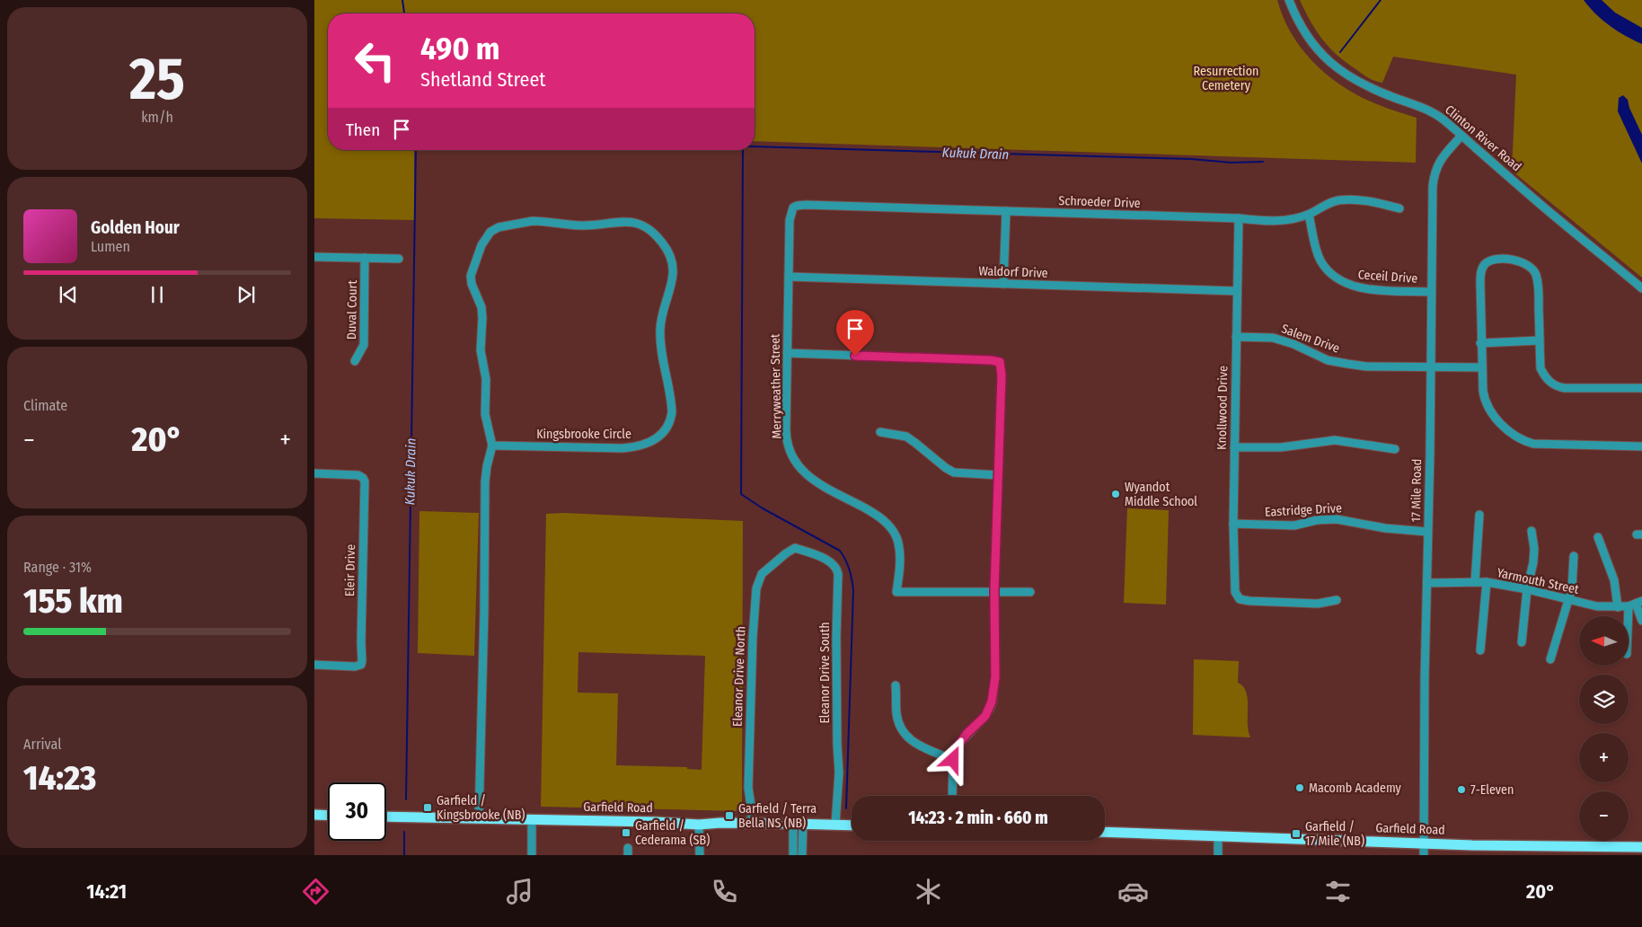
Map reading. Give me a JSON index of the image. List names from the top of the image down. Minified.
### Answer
{"streets":{"main road":["Garfield Road"],"street":["Clinton River Road","Schroeder Drive","Waldorf Drive","Ceceil Drive","Duval Court","Salem Drive","Merryweather Street","Knollwood Drive","Kingsbrooke Circle","17 Mile Road","Eastridge Drive","Eleir Drive","Yarmouth Street","Eleanor Drive South","Eleanor Drive North"]},"crossings":[["Clinton River Road","17 Mile Road"],["Schroeder Drive","Ceceil Drive"],["Schroeder Drive","Merryweather Street"],["Schroeder Drive","Knollwood Drive"],["Waldorf Drive","Merryweather Street"],["Waldorf Drive","Knollwood Drive"],["Ceceil Drive","17 Mile Road"],["Salem Drive","Knollwood Drive"],["Salem Drive","17 Mile Road"],["Knollwood Drive","Eastridge Drive"],["17 Mile Road","Eastridge Drive"],["17 Mile Road","Yarmouth Street"],["17 Mile Road","Garfield Road"],["Eleanor Drive South","Eleanor Drive North"],["Eleanor Drive South","Garfield Road"],["Eleanor Drive North","Garfield Road"]],"water":["Kukuk Drain"],"parks":["Resurrection Cemetery"],"places":{"other":["Wyandot Middle School","Macomb Academy","7-Eleven"],"transit":["Garfield / Kingsbrooke (NB)","Garfield / Terra Bella NS (NB)","Garfield / Cederama (SB)","Garfield / 17 Mile (NB)"]},"north":"left","page":{"tile":[["25","km/h"],"Climate",["Range · 31%","155 km"],["Arrival","14:23"]],"turn":["490 m","Shetland Street"],"then":"Then","song":["Golden Hour","Lumen"],"heat":["−","20°","+"],"map_buttons":["+","−"],"limit":"30","trip":"14:23 · 2 min · 660 m","tabs":["14:21","20°"]}}
